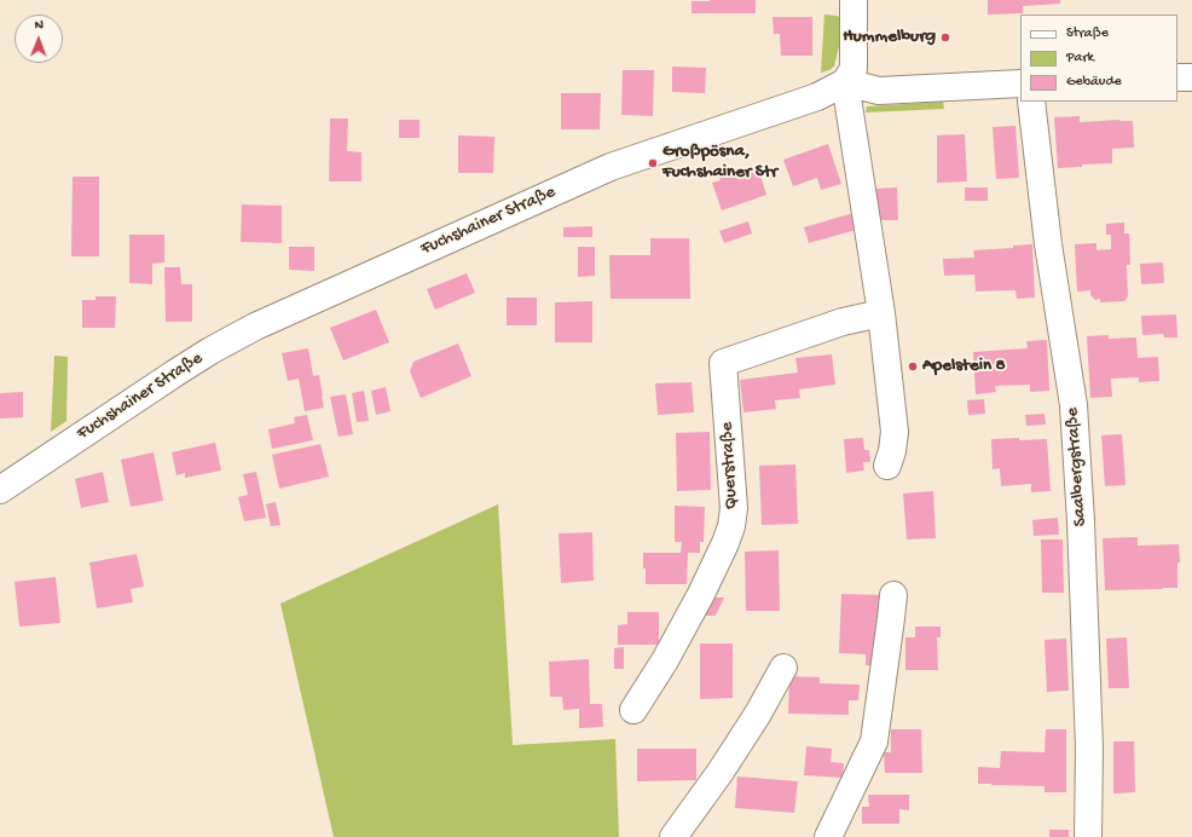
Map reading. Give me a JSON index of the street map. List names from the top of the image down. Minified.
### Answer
{"streets":{"street":["Fuchshainer Straße","Querstraße","Saalbergstraße"]},"places":["Hummelburg","Großpösna, Fuchshainer Str","Apelstein 8"],"legend":["Straße","Park","Gebäude"],"north":"top"}
